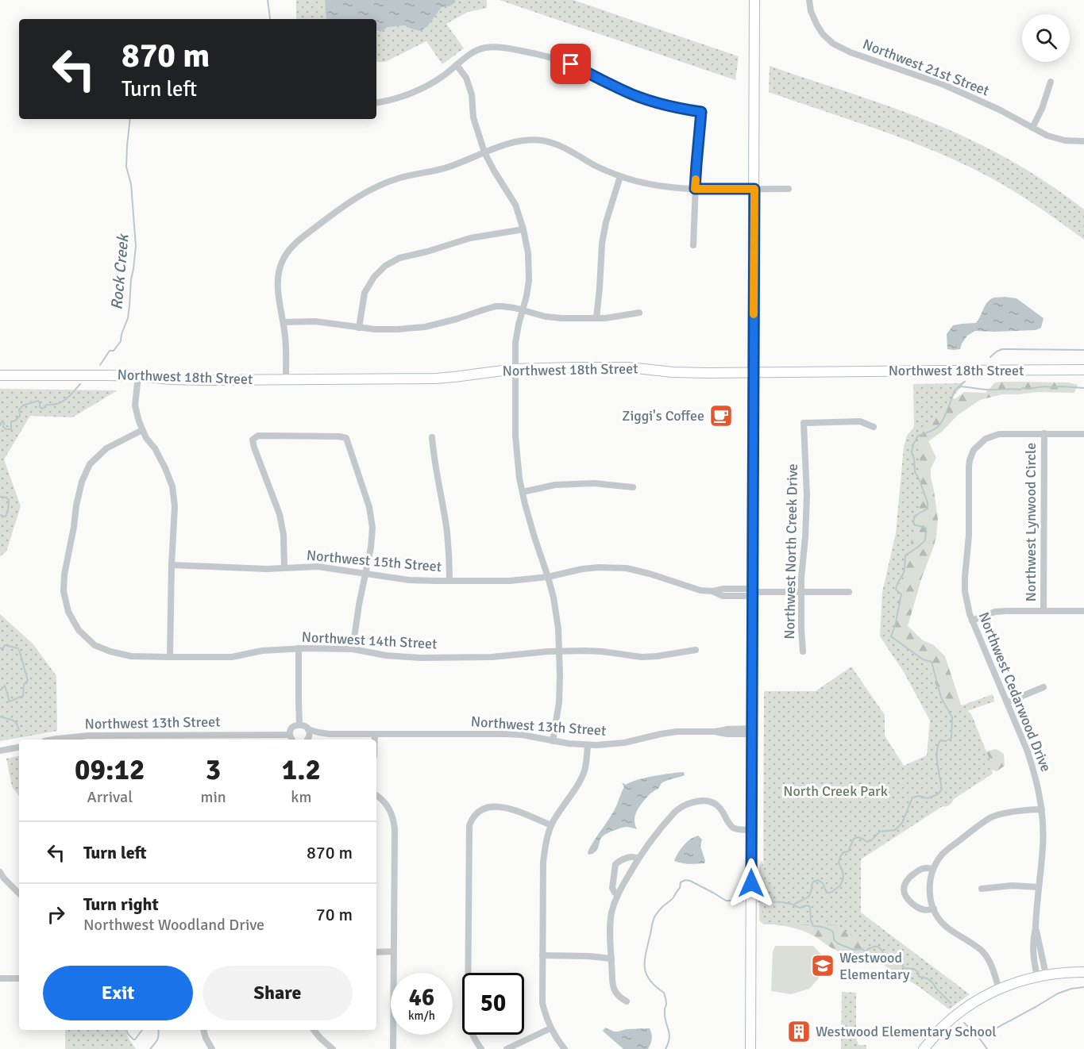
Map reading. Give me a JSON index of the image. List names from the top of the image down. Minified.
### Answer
{"streets":{"main road":["Northwest 18th Street"],"street":["Northwest 21st Street","Northwest Lynwood Circle","Northwest North Creek Drive","Northwest 15th Street","Northwest 14th Street","Northwest Cedarwood Drive","Northwest 13th Street"]},"crossings":[["Northwest Lynwood Circle","Northwest Cedarwood Drive"],["Northwest North Creek Drive","Northwest 15th Street"]],"water":["Rock Creek"],"parks":["North Creek Park"],"places":{"cafe":["Ziggi's Coffee"],"school or university":["Westwood Elementary"],"building":["Westwood Elementary School"]},"page":{"turn":["870 m","Turn left"],"eta":["09:12","Arrival","3","min","1.2","km"],"list":[{"name":"Turn left","value":"870 m"},{"name":"Turn right","note":"Northwest Woodland Drive","value":"70 m"}],"buttons":["Exit","Share"],"speed":"46 km/h","limit":"50"}}
